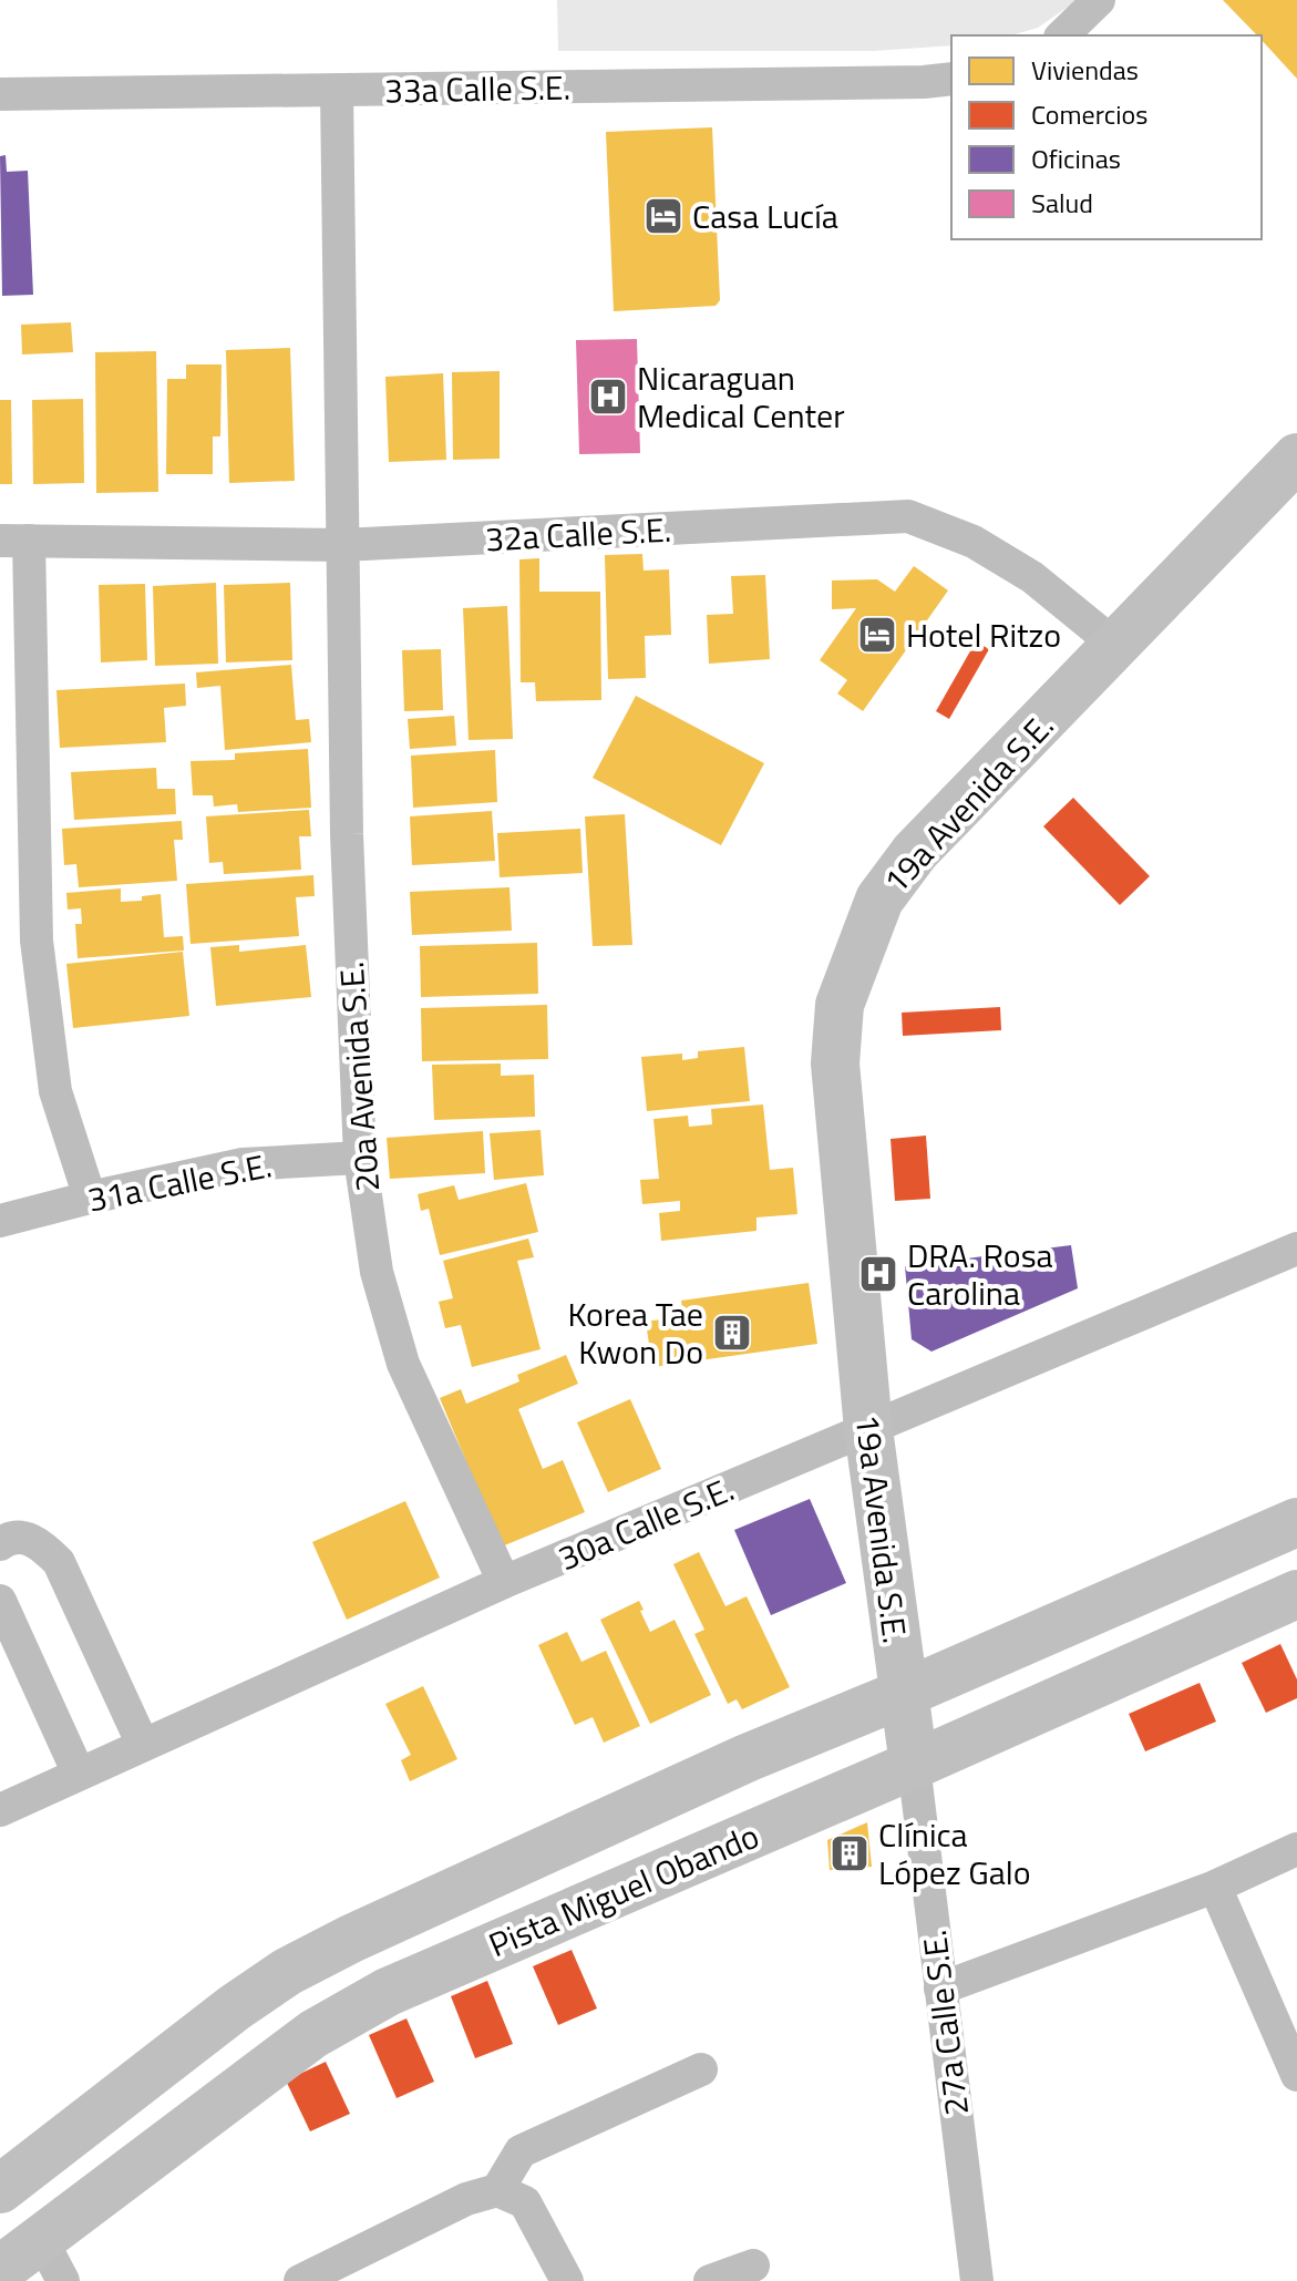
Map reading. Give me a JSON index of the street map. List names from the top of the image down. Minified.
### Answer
{"streets":{"main road":["19a Avenida S.E.","Pista Miguel Obando"],"street":["33a Calle S.E.","32a Calle S.E.","20a Avenida S.E.","31a Calle S.E.","30a Calle S.E.","27a Calle S.E."]},"crossings":[["33a Calle S.E.","20a Avenida S.E."],["32a Calle S.E.","19a Avenida S.E."],["32a Calle S.E.","20a Avenida S.E."],["19a Avenida S.E.","30a Calle S.E."],["19a Avenida S.E.","Pista Miguel Obando"],["19a Avenida S.E.","27a Calle S.E."],["20a Avenida S.E.","31a Calle S.E."],["20a Avenida S.E.","30a Calle S.E."],["Pista Miguel Obando","27a Calle S.E."]],"places":{"hotel":["Casa Lucía","Hotel Ritzo"],"hospital":["Nicaraguan Medical Center","DRA. Rosa Carolina"],"building":["Korea Tae Kwon Do","Clínica López Galo"]},"legend":["Viviendas","Comercios","Oficinas","Salud"]}
